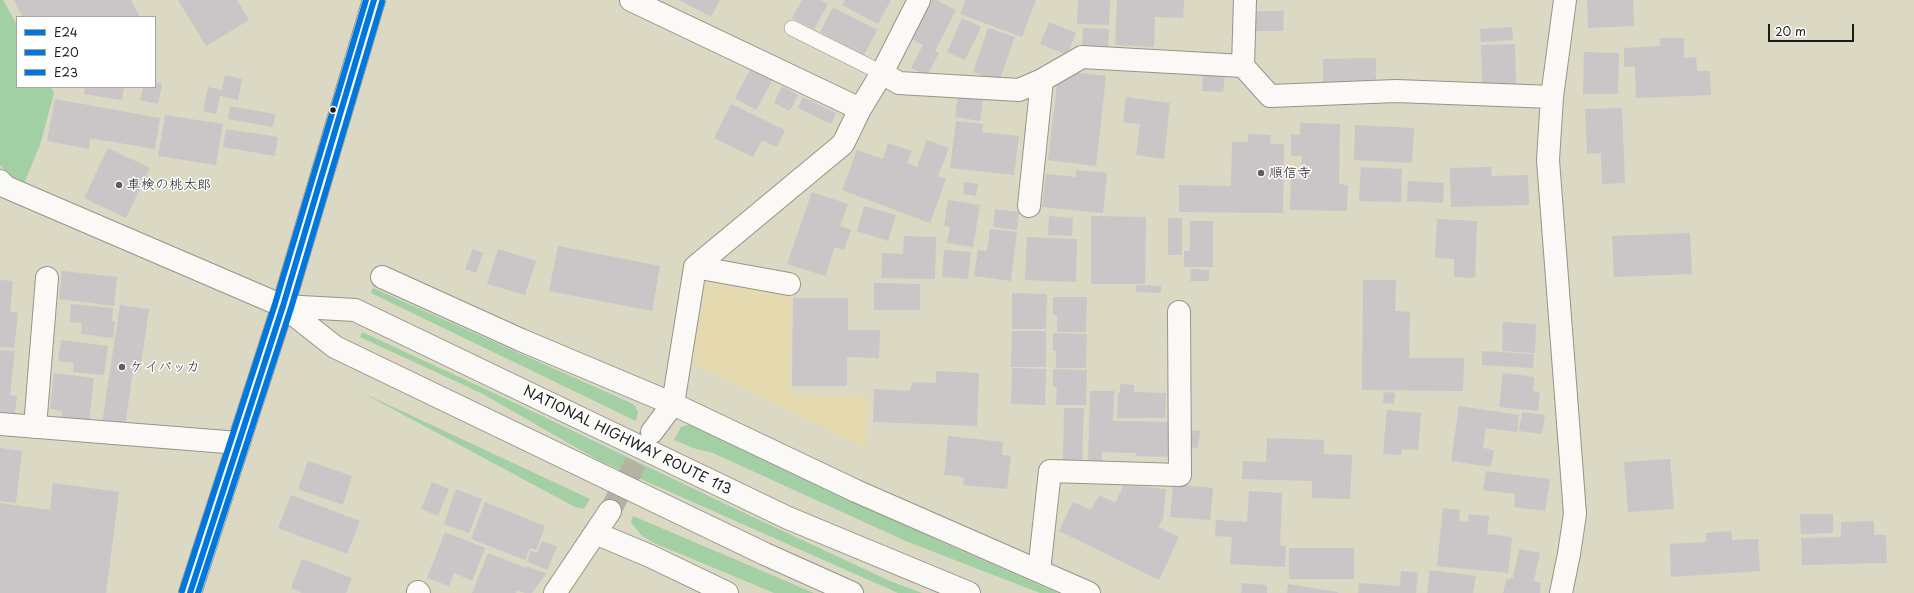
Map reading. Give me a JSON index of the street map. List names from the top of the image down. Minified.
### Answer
{"streets":{"main road":["NATIONAL HIGHWAY ROUTE 113"]},"places":["順信寺","車検の桃太郎","ケイバッカ"],"lines":["transit line E24","transit line E23","transit line E20"],"legend":["E24","E20","E23"],"scale_bar":"20 m"}
